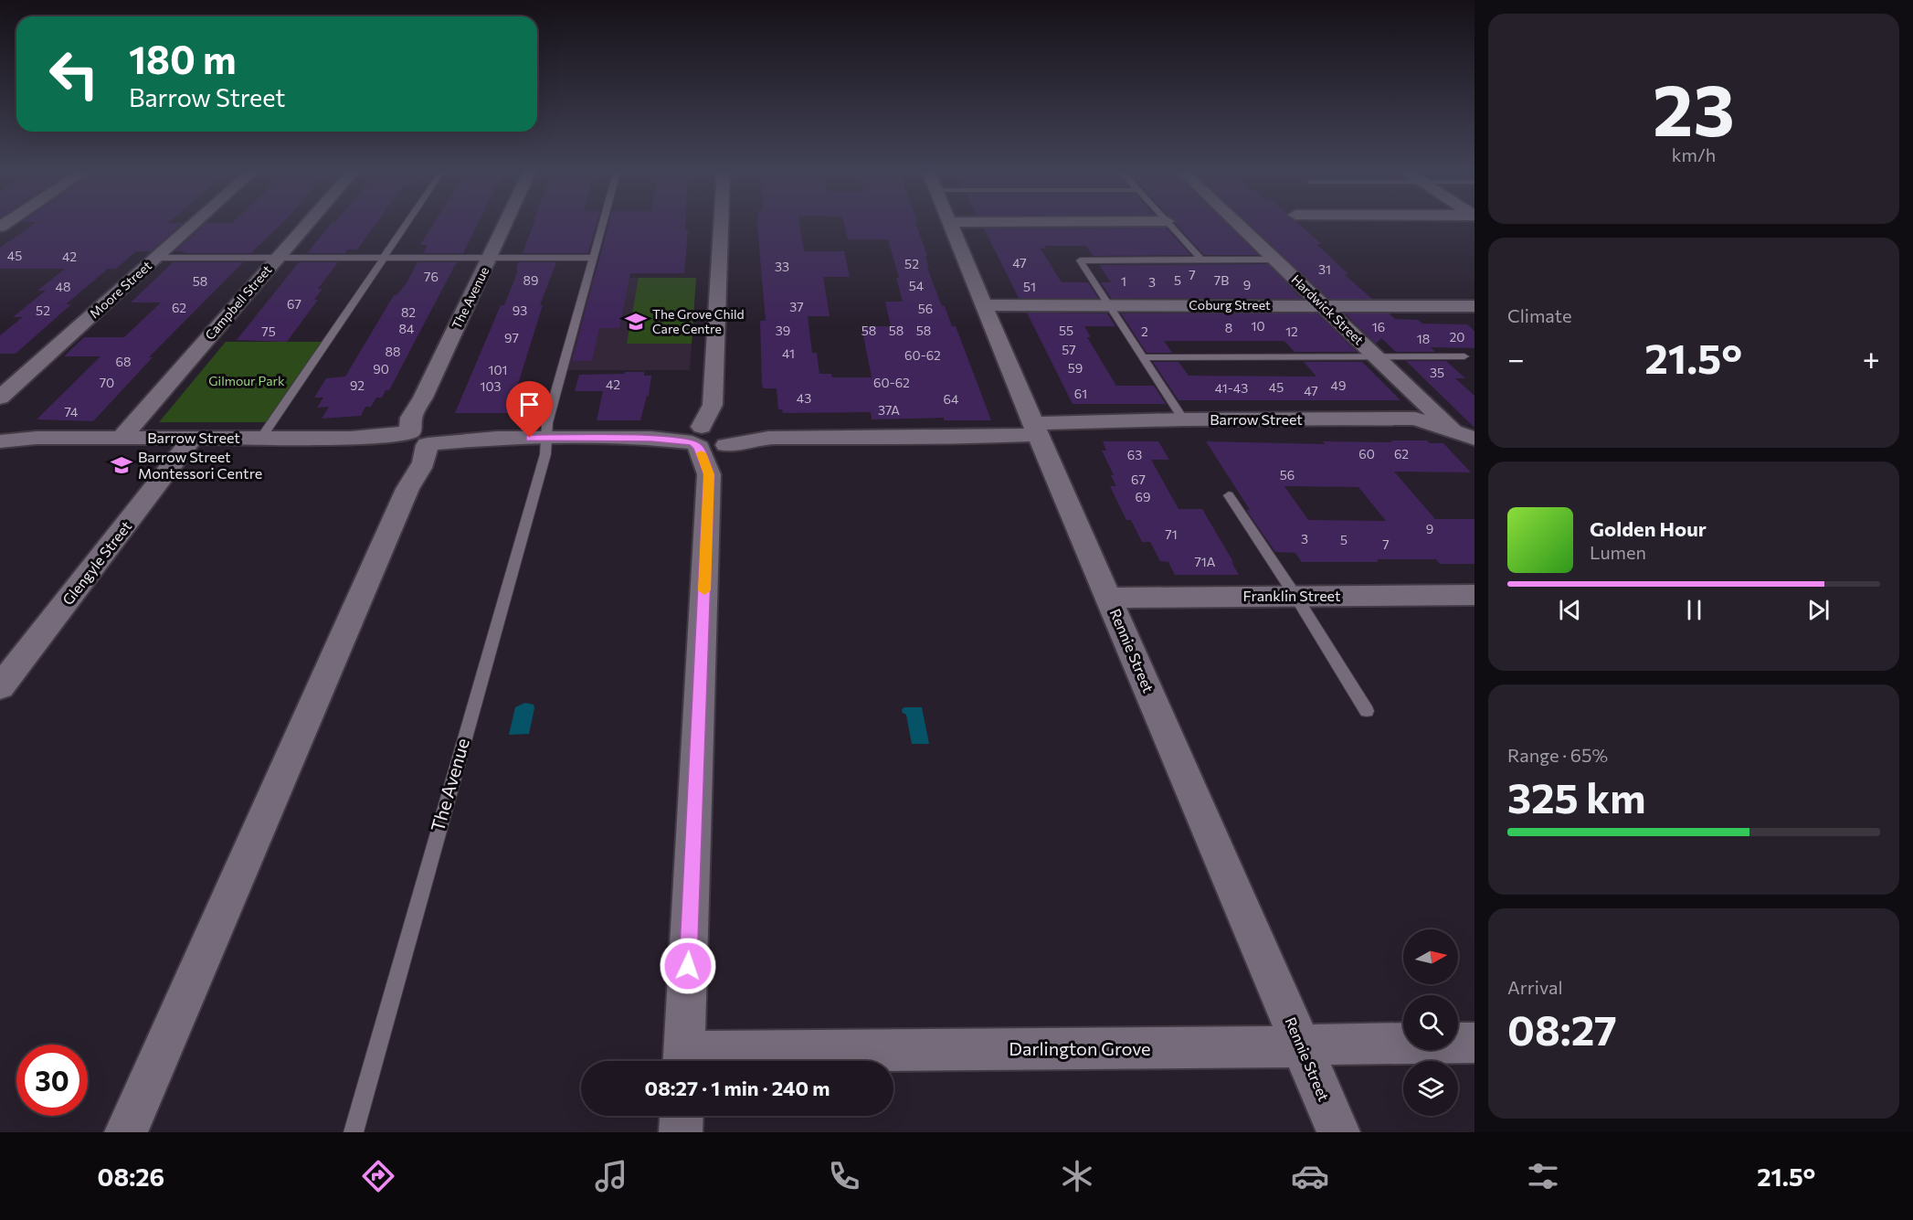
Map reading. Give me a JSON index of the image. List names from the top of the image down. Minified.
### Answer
{"streets":{"street":["Moore Street","The Avenue","Campbell Street","Coburg Street","Hardwick Street","Barrow Street","Glengyle Street","Franklin Street","Rennie Street","Darlington Grove"]},"crossings":[["The Avenue","Barrow Street"],["Campbell Street","Barrow Street"],["Coburg Street","Hardwick Street"],["Coburg Street","Rennie Street"],["Hardwick Street","Barrow Street"],["Barrow Street","Glengyle Street"],["Barrow Street","Rennie Street"],["Franklin Street","Rennie Street"],["Rennie Street","Darlington Grove"]],"parks":["Gilmour Park"],"places":{"school or university":["The Grove Child Care Centre","Barrow Street Montessori Centre"]},"house_numbers":["45","42","47","52","33","31","7","76","89","5","7B","58","1","3","9","54","48","51","67","37","62","56","52","93","82","10","16","8","84","39","58","58","58","55","75","2","12","20","97","18","57","88","41","60-62","68","59","90","101","35","70","60-62","42","92","49","103","45","41-43","47","61","43","64","37A","74","60","62","63","56","67","69","9","71","3","5","7","71A"],"north":"right","page":{"tile":[["23","km/h"],"Climate",["Range · 65%","325 km"],["Arrival","08:27"]],"turn":["180 m","Barrow Street"],"heat":["−","21.5°","+"],"song":["Golden Hour","Lumen"],"limit":"30","trip":"08:27 · 1 min · 240 m","tabs":["08:26","21.5°"]}}
